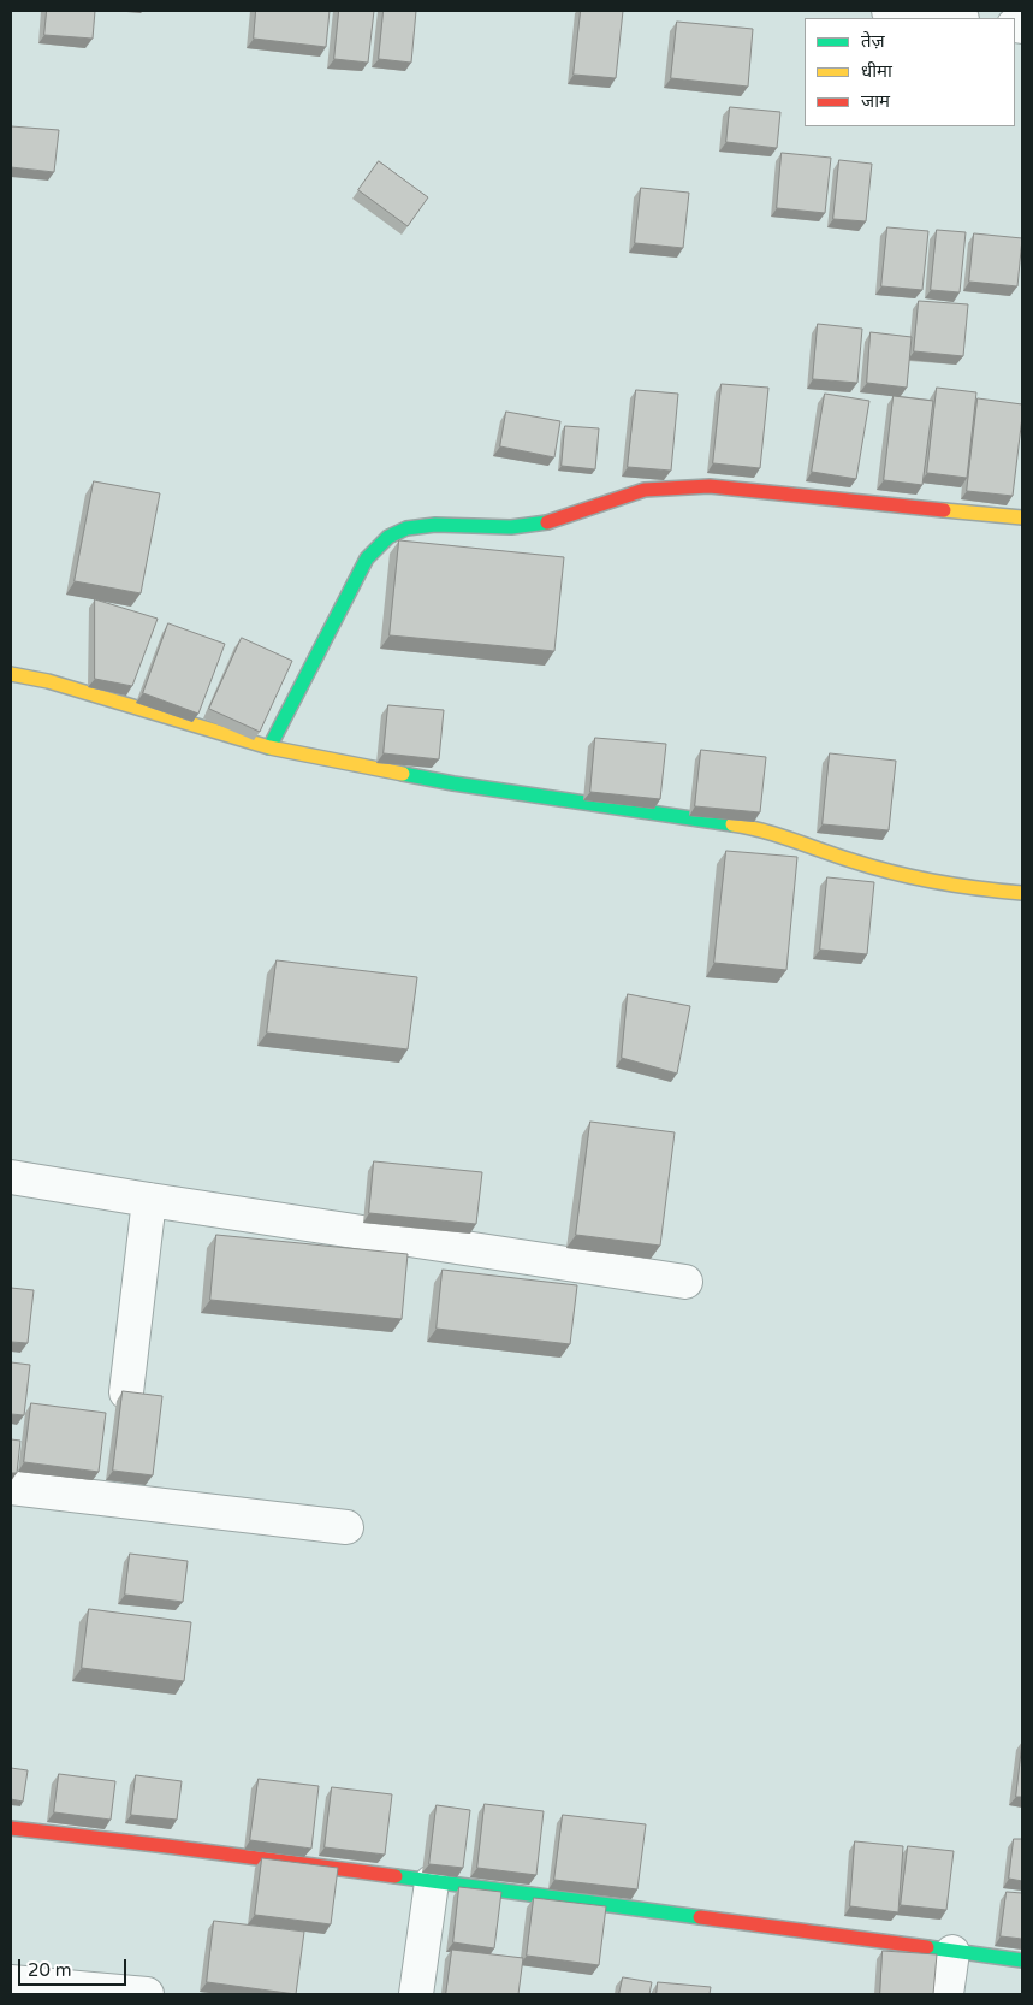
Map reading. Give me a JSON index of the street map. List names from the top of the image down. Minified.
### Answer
{"legend":["तेज़","धीमा","जाम"],"scale_bar":"20 m"}
